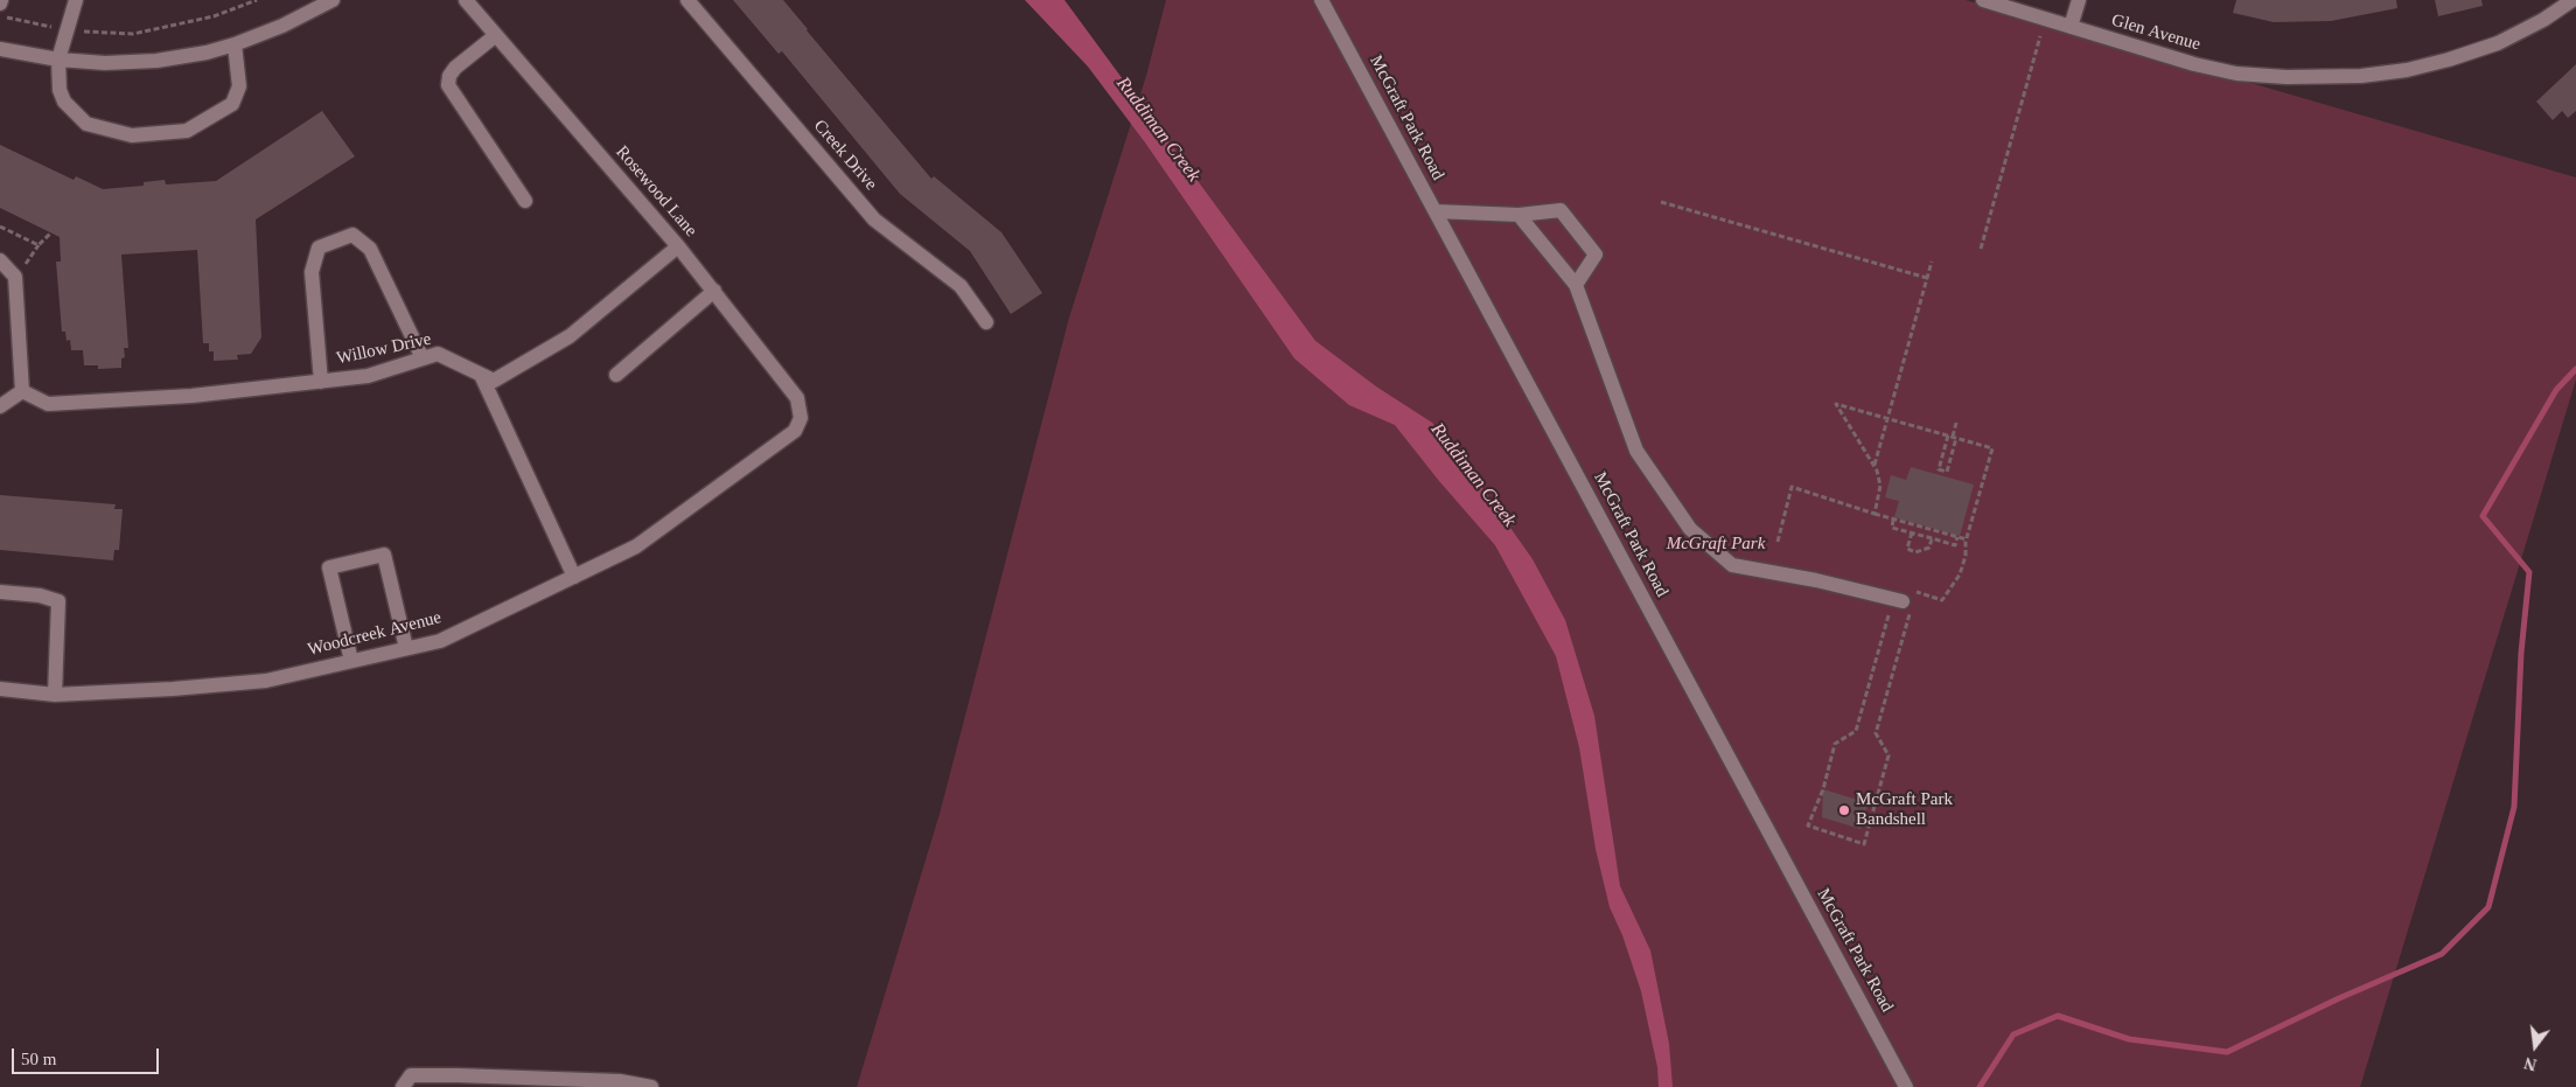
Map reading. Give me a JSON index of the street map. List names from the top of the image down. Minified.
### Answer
{"streets":{"street":["Glen Avenue","McGraft Park Road","Creek Drive","Rosewood Lane","Willow Drive","Woodcreek Avenue"]},"crossings":[["Rosewood Lane","Willow Drive"],["Rosewood Lane","Woodcreek Avenue"]],"water":["Ruddiman Creek"],"parks":["McGraft Park"],"places":["McGraft Park Bandshell"],"scale_bar":"50 m","north":"bottom"}
